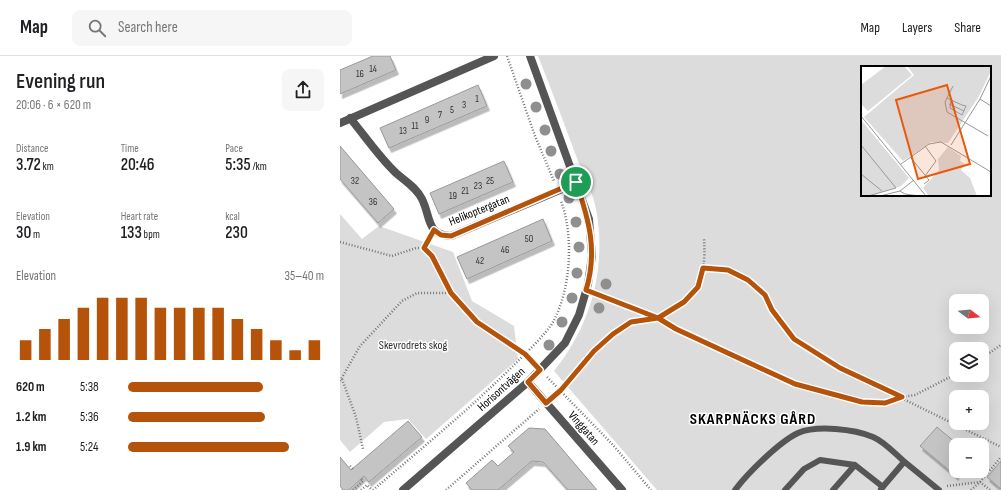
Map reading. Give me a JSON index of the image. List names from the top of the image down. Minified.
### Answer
{"streets":{"street":["Helikoptergatan","Horisontvägen","Vinggatan"]},"crossings":[["Helikoptergatan","Horisontvägen"],["Horisontvägen","Vinggatan"]],"districts":["SKARPNÄCKS GÅRD"],"parks":["Skevrodrets skog"],"house_numbers":["14","16","1","3","5","7","9","11","13","32","25","23","21","19","36","50","46","42"],"north":"right","page":{"header":"Map","search":"Search here","nav":["Map","Layers","Share"],"heading":["Evening run","20:06 · 6 × 620 m"],"stats":[["Distance","3.72 km"],["Time","20:46"],["Pace","5:35 /km"],["Elevation","30 m"],["Heart rate","133 bpm"],["kcal","230"]],"chart":["Elevation","35–40 m"],"map_buttons":["+","−"],"list":[{"name":"620 m","note":"5:38"},{"name":"1.2 km","note":"5:36"},{"name":"1.9 km","note":"5:24"}]}}
